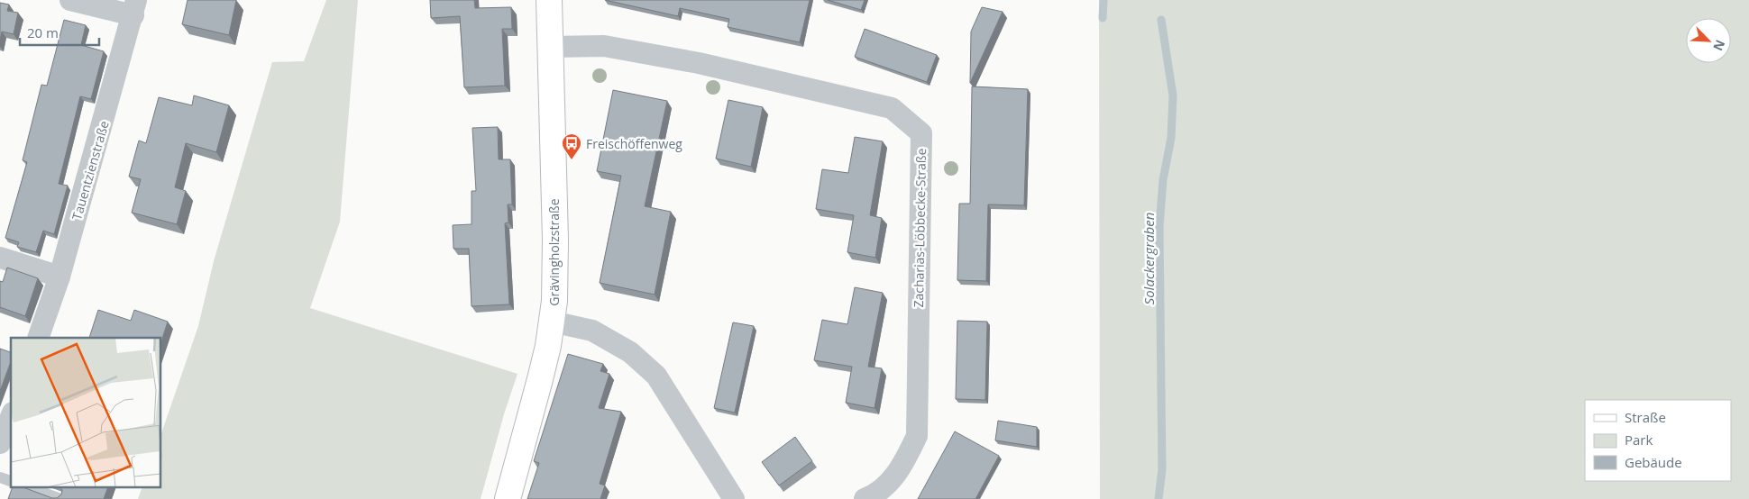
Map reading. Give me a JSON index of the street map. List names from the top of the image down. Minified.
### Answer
{"streets":{"main road":["Grävingholzstraße"],"street":["Tauentzienstraße","Zacharias-Löbbecke-Straße"]},"crossings":[["Zacharias-Löbbecke-Straße","Grävingholzstraße"]],"water":["Solackergraben"],"places":{"bus stop":["Freischöffenweg"]},"legend":["Straße","Park","Gebäude"],"scale_bar":"20 m","north":"bottom right"}
